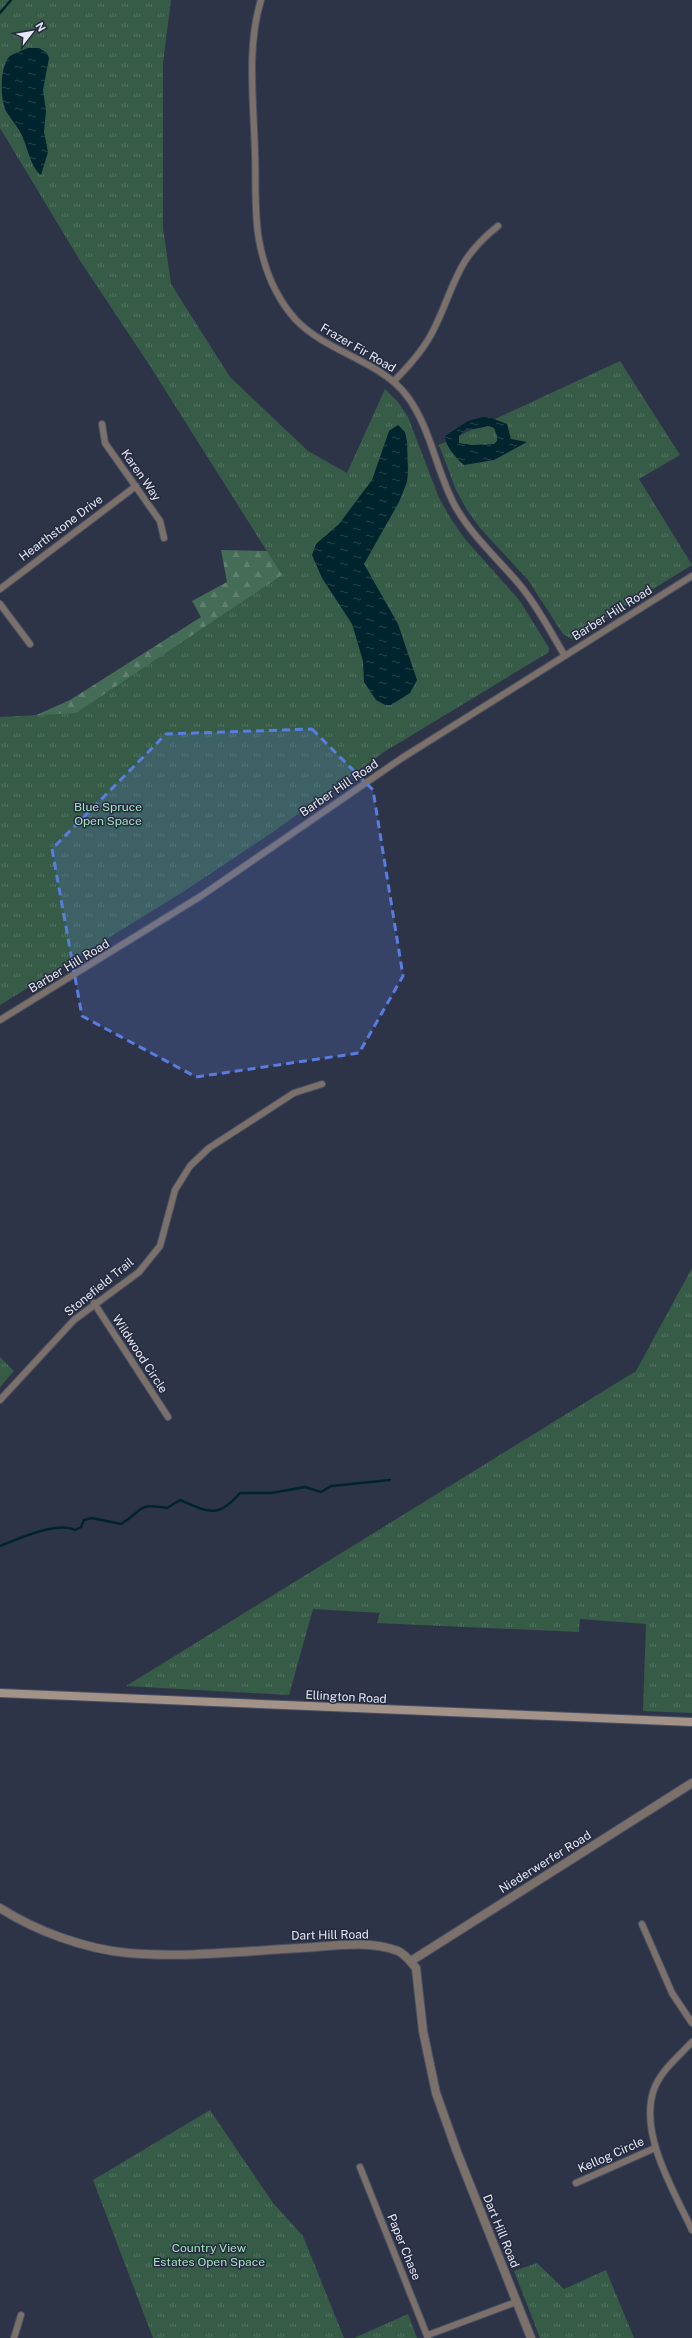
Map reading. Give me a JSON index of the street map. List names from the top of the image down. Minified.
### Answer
{"streets":{"main road":["Ellington Road"],"street":["Frazer Fir Road","Karen Way","Hearthstone Drive","Barber Hill Road","Stonefield Trail","Wildwood Circle","Niederwerfer Road","Dart Hill Road","Kellog Circle","Paper Chase"]},"crossings":[["Frazer Fir Road","Barber Hill Road"],["Karen Way","Hearthstone Drive"],["Stonefield Trail","Wildwood Circle"],["Niederwerfer Road","Dart Hill Road"],["Dart Hill Road","Paper Chase"]],"parks":["Blue Spruce Open Space","Country View Estates Open Space"],"north":"top right"}
